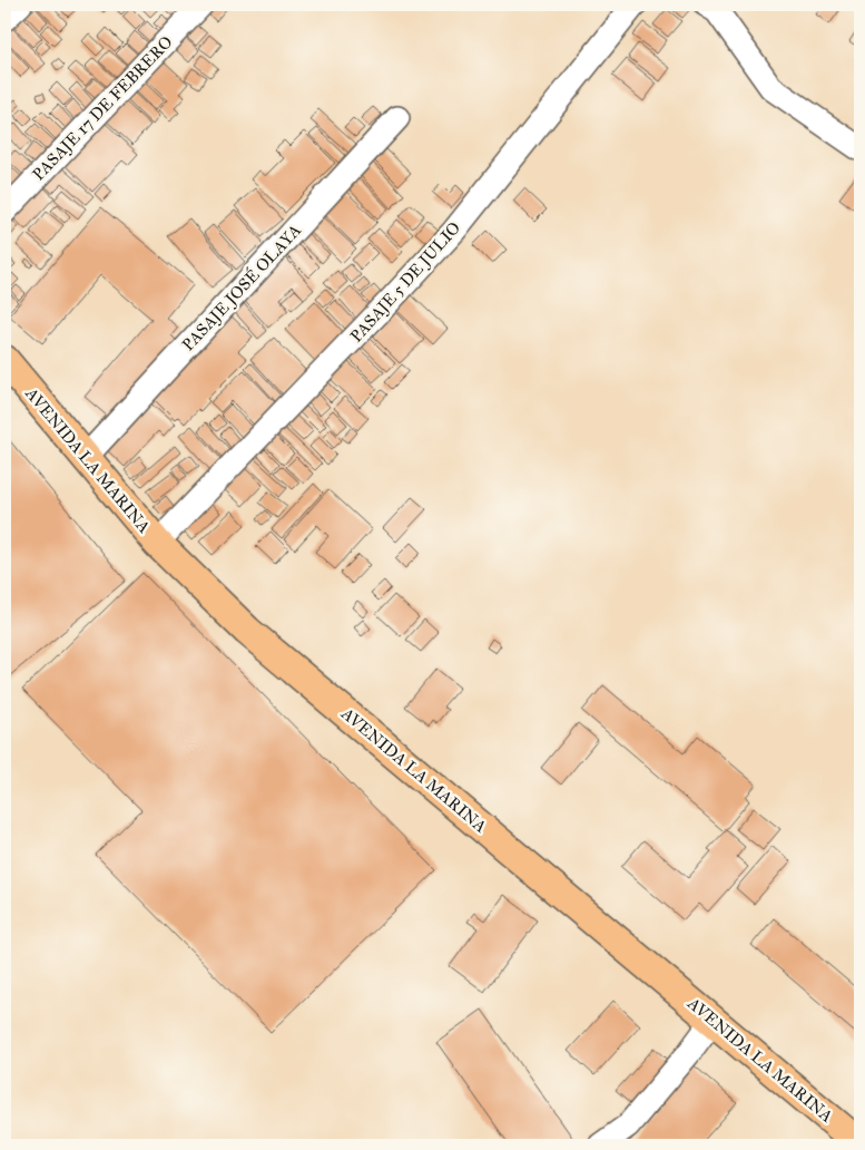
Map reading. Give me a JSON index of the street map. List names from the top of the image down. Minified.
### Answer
{"streets":{"main road":["AVENIDA LA MARINA"],"street":["PASAJE 17 DE FEBRERO","PASAJE 5 DE JULIO","PASAJE JOSÉ OLAYA"]},"crossings":[["PASAJE 5 DE JULIO","AVENIDA LA MARINA"],["PASAJE JOSÉ OLAYA","AVENIDA LA MARINA"]]}
